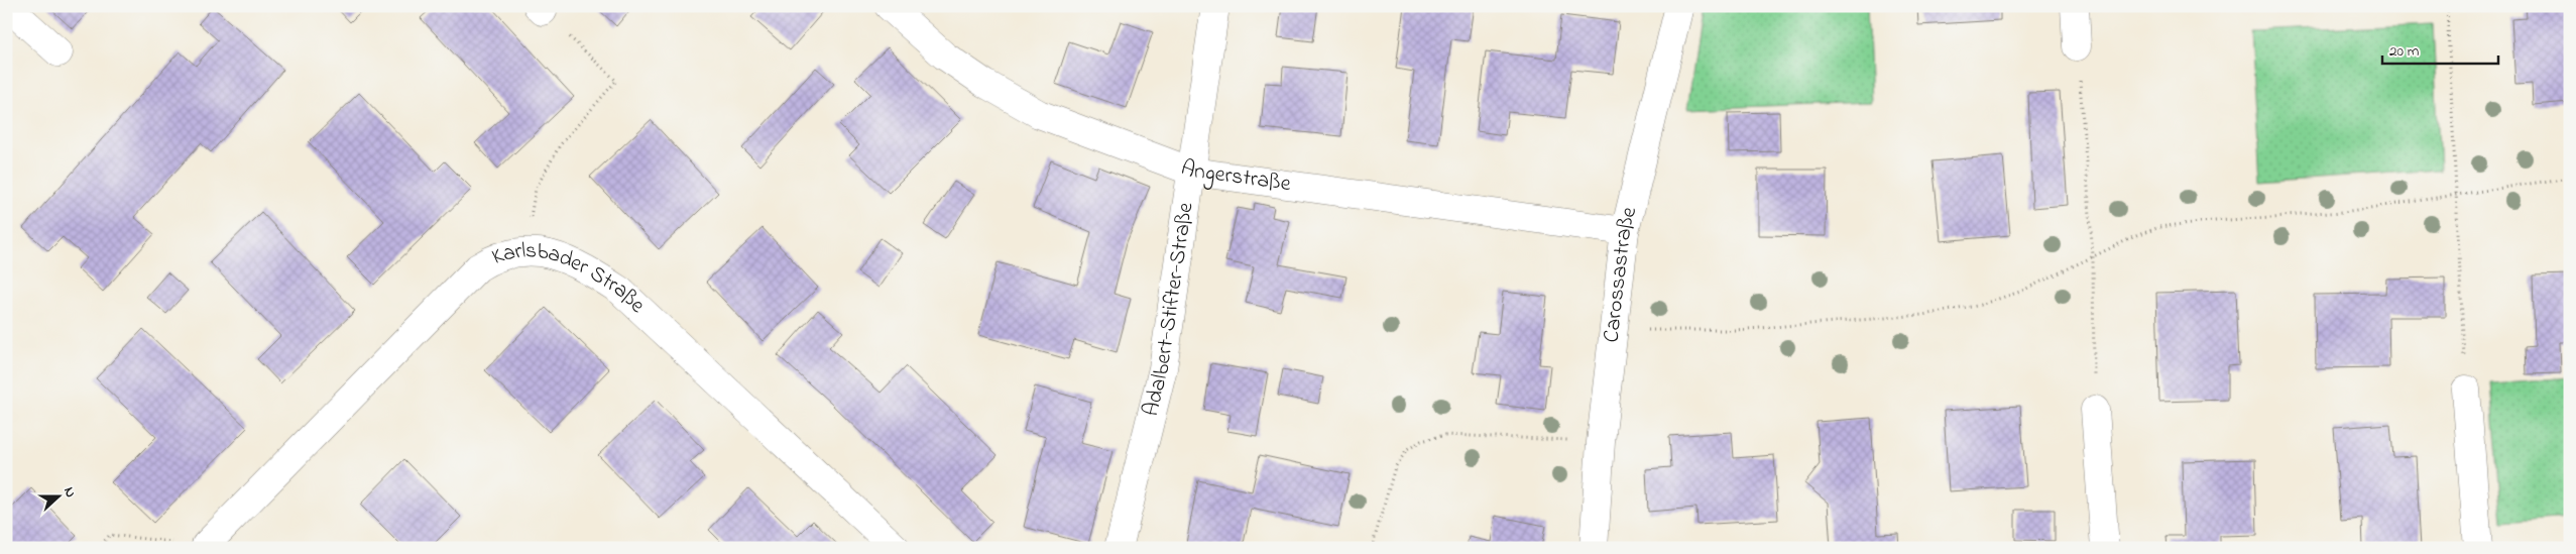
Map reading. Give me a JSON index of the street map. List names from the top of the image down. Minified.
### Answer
{"streets":{"street":["Angerstraße","Carossastraße","Karlsbader Straße","Adalbert-Stifter-Straße"]},"crossings":[["Angerstraße","Carossastraße"],["Angerstraße","Adalbert-Stifter-Straße"]],"scale_bar":"20 m","north":"right"}
